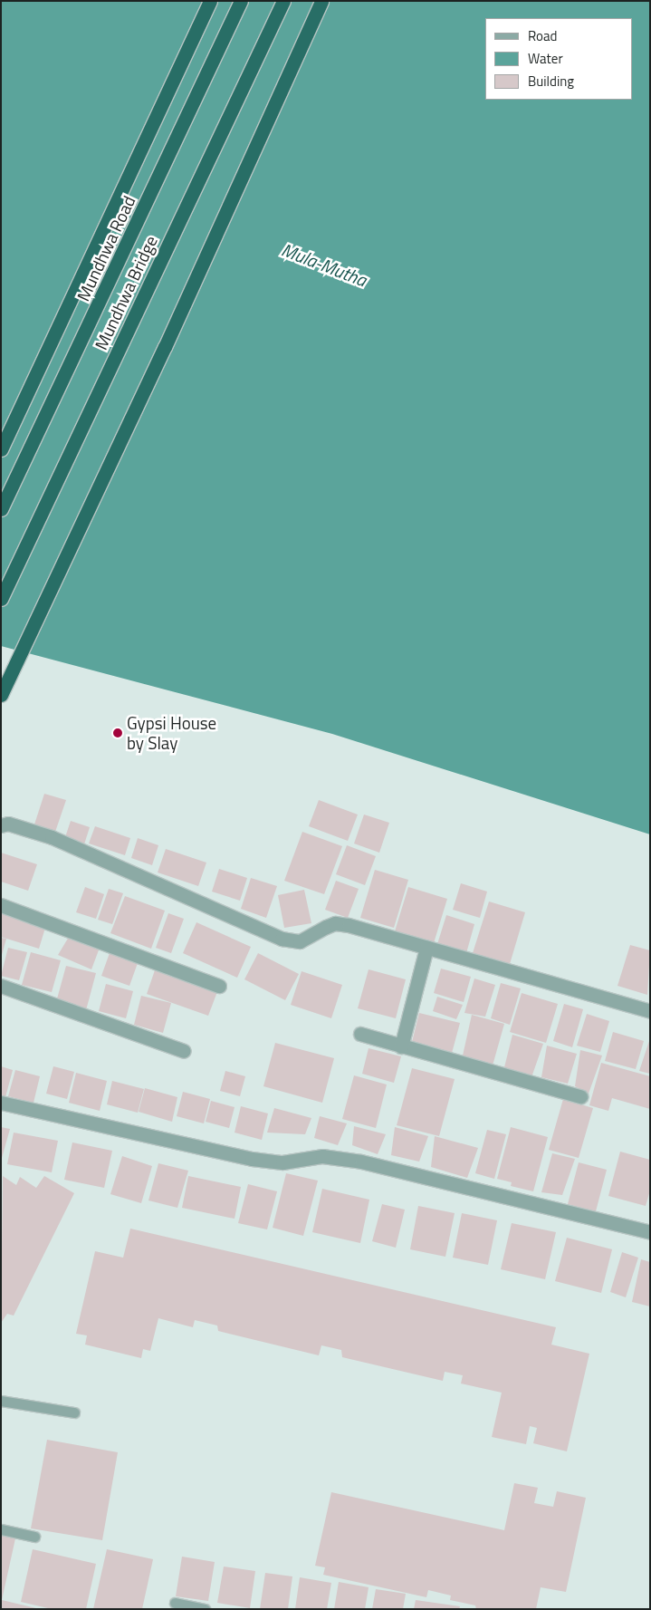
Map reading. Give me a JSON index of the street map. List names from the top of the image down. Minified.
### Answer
{"streets":{"highway":["Mundhwa Road","Mundhwa Bridge"]},"water":["Mula-Mutha"],"places":["Gypsi House by Slay"],"legend":["Road","Water","Building"]}
